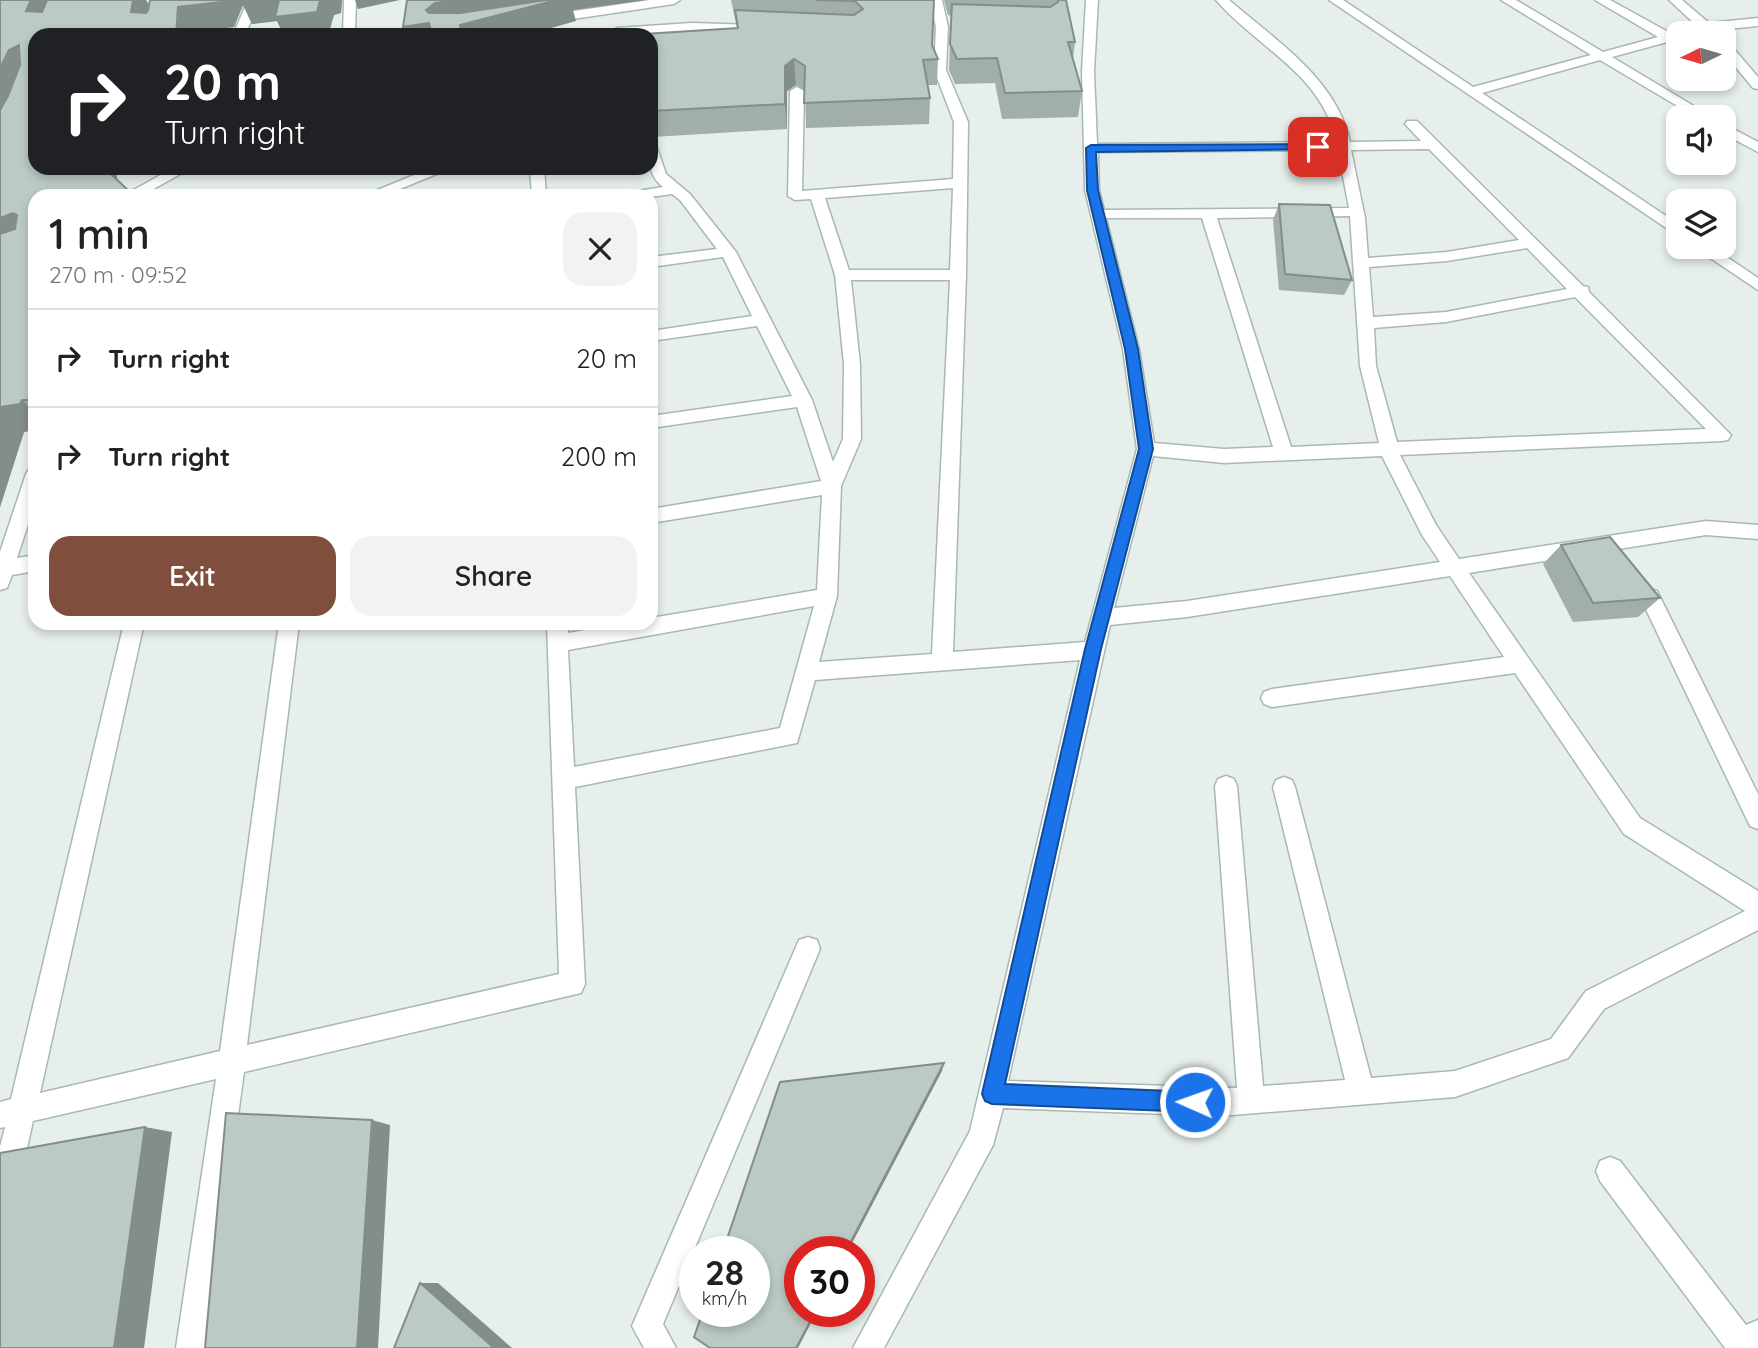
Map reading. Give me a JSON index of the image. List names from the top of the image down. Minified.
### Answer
{"north":"left","page":{"turn":["20 m","Turn right"],"heading":["1 min","270 m · 09:52"],"list":[{"name":"Turn right","value":"20 m"},{"name":"Turn right","value":"200 m"}],"buttons":["Exit","Share"],"speed":"28 km/h","limit":"30"}}
